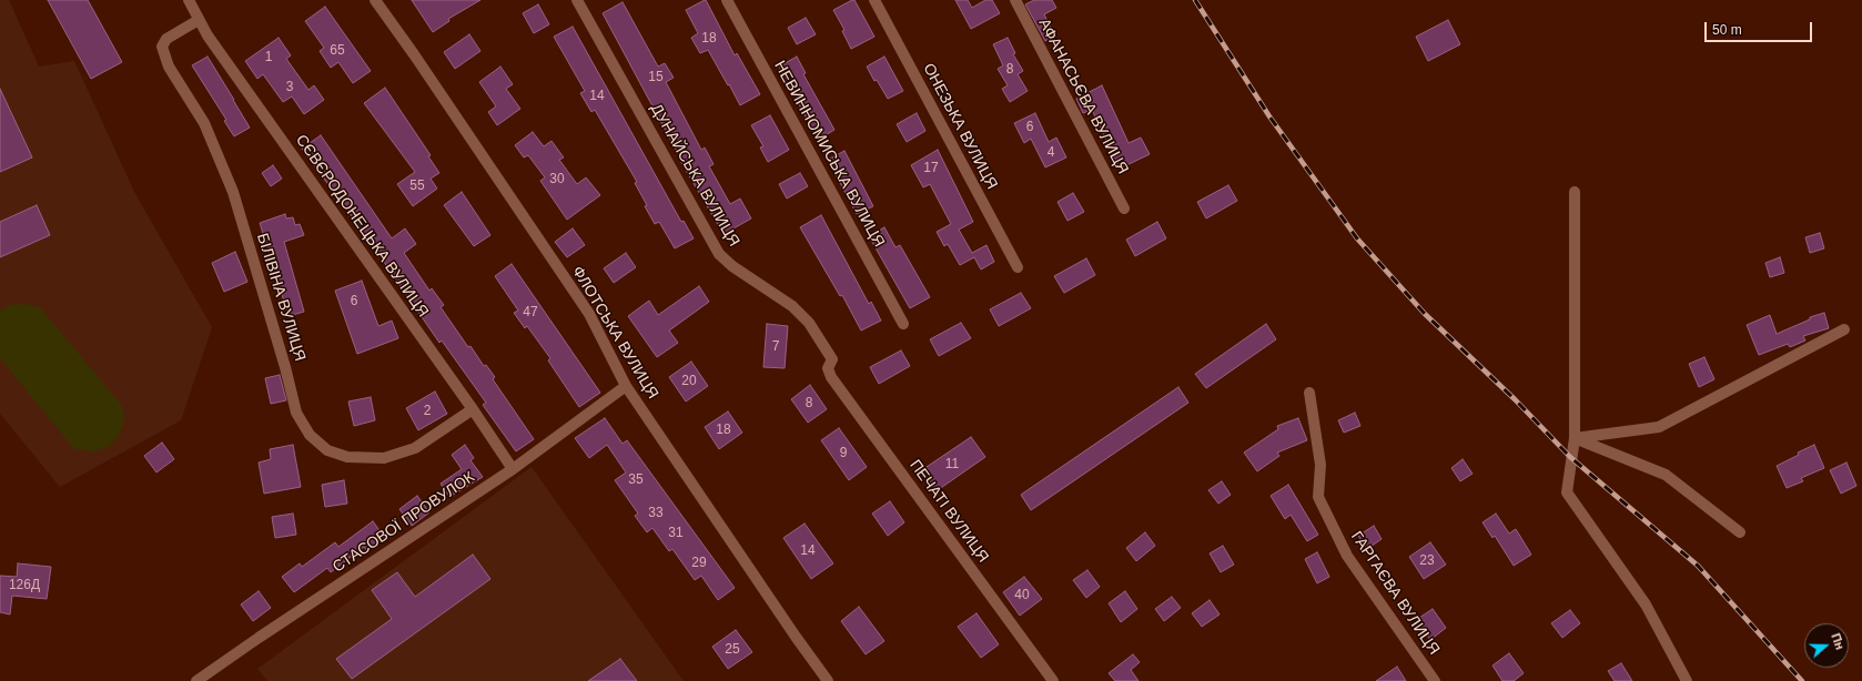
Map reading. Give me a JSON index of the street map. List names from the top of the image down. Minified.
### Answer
{"streets":{"street":["АФАНАСЬЄВА ВУЛИЦЯ","ОНЕЗЬКА ВУЛИЦЯ","НЕВИННОМИСЬКА ВУЛИЦЯ","ДУНАЙСЬКА ВУЛИЦЯ","СЄВЄРОДОНЕЦЬКА ВУЛИЦЯ","БІЛІВІНА ВУЛИЦЯ","ФЛОТСЬКА ВУЛИЦЯ","ПЕЧАТІ ВУЛИЦЯ","СТАСОВОЇ ПРОВУЛОК","ГАРГАЄВА ВУЛИЦЯ"]},"crossings":[["ДУНАЙСЬКА ВУЛИЦЯ","ПЕЧАТІ ВУЛИЦЯ"],["СЄВЄРОДОНЕЦЬКА ВУЛИЦЯ","БІЛІВІНА ВУЛИЦЯ"],["СЄВЄРОДОНЕЦЬКА ВУЛИЦЯ","СТАСОВОЇ ПРОВУЛОК"],["ФЛОТСЬКА ВУЛИЦЯ","СТАСОВОЇ ПРОВУЛОК"]],"house_numbers":["18","65","1","8","15","3","14","6","4","17","30","55","6","47","7","20","8","2","18","9","11","35","33","31","14","23","29","126Д","40","25"],"scale_bar":"50 m","north":"right"}
